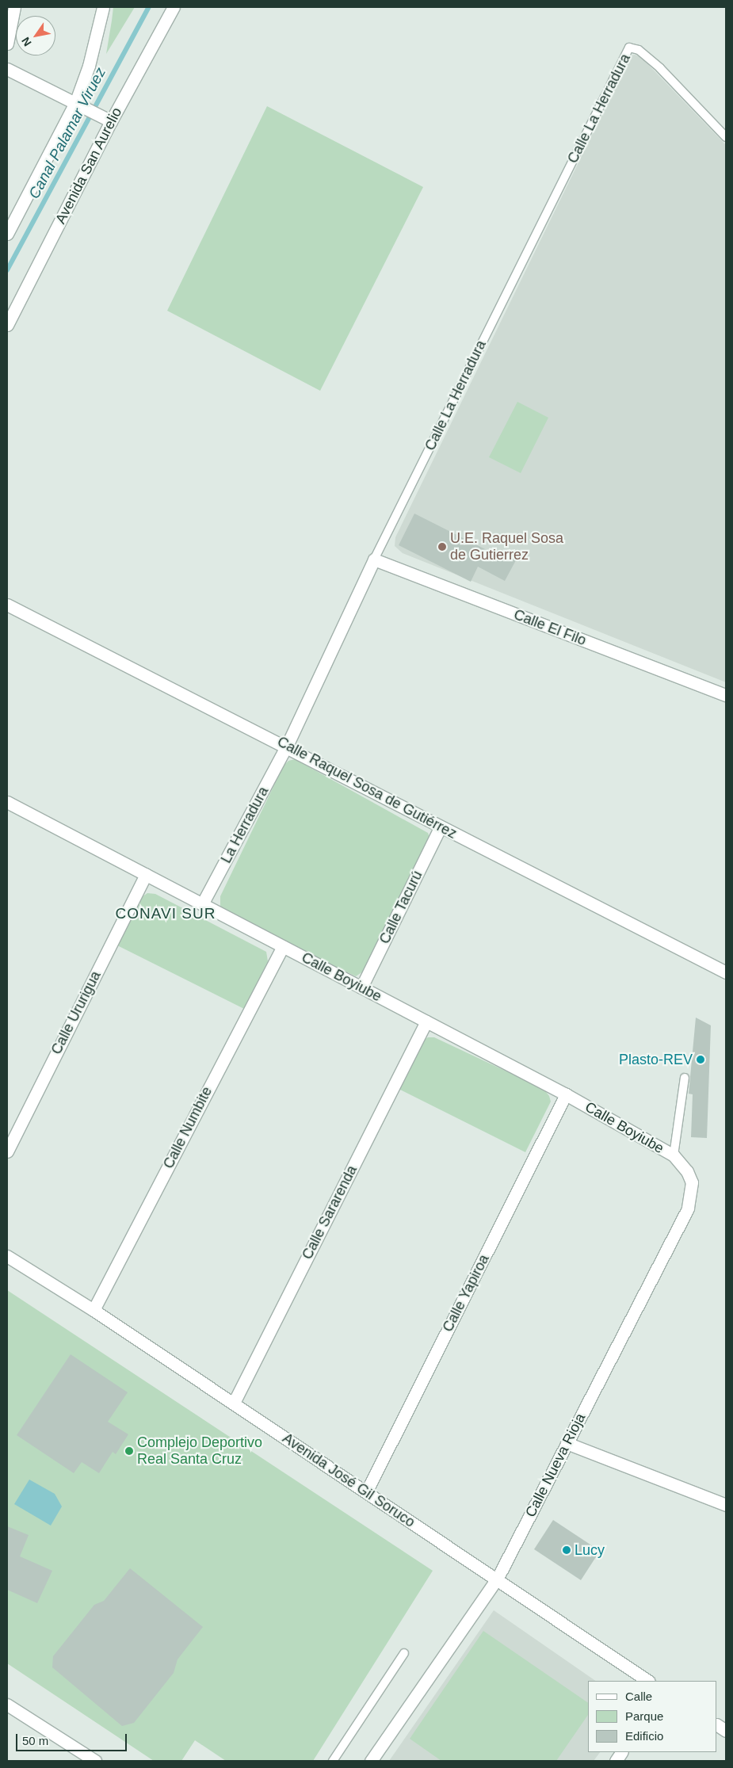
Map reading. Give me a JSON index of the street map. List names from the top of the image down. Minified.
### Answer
{"streets":{"street":["Calle La Herradura","Avenida San Aurelio","Calle El Filo","Calle Raquel Sosa de Gutiérrez","La Herradura","Calle Tacurú","Calle Boyiube","Calle Ururigua","Calle Numbite","Calle Sararenda","Calle Yapiroa","Calle Nueva Rioja","Avenida José Gil Soruco"]},"crossings":[["Calle La Herradura","Calle El Filo"],["Calle La Herradura","Calle Raquel Sosa de Gutiérrez"],["Calle La Herradura","La Herradura"],["Calle Raquel Sosa de Gutiérrez","La Herradura"],["Calle Raquel Sosa de Gutiérrez","Calle Tacurú"],["La Herradura","Calle Boyiube"],["Calle Tacurú","Calle Boyiube"],["Calle Boyiube","Calle Ururigua"],["Calle Boyiube","Calle Numbite"],["Calle Boyiube","Calle Sararenda"],["Calle Boyiube","Calle Yapiroa"],["Calle Boyiube","Calle Nueva Rioja"],["Calle Numbite","Avenida José Gil Soruco"],["Calle Sararenda","Avenida José Gil Soruco"],["Calle Yapiroa","Avenida José Gil Soruco"],["Calle Nueva Rioja","Avenida José Gil Soruco"]],"districts":["CONAVI SUR"],"water":["Canal Palamar Viruez"],"places":["U.E. Raquel Sosa de Gutierrez","Plasto-REV","Complejo Deportivo Real Santa Cruz","Lucy"],"legend":["Calle","Parque","Edificio"],"scale_bar":"50 m","north":"bottom left"}
